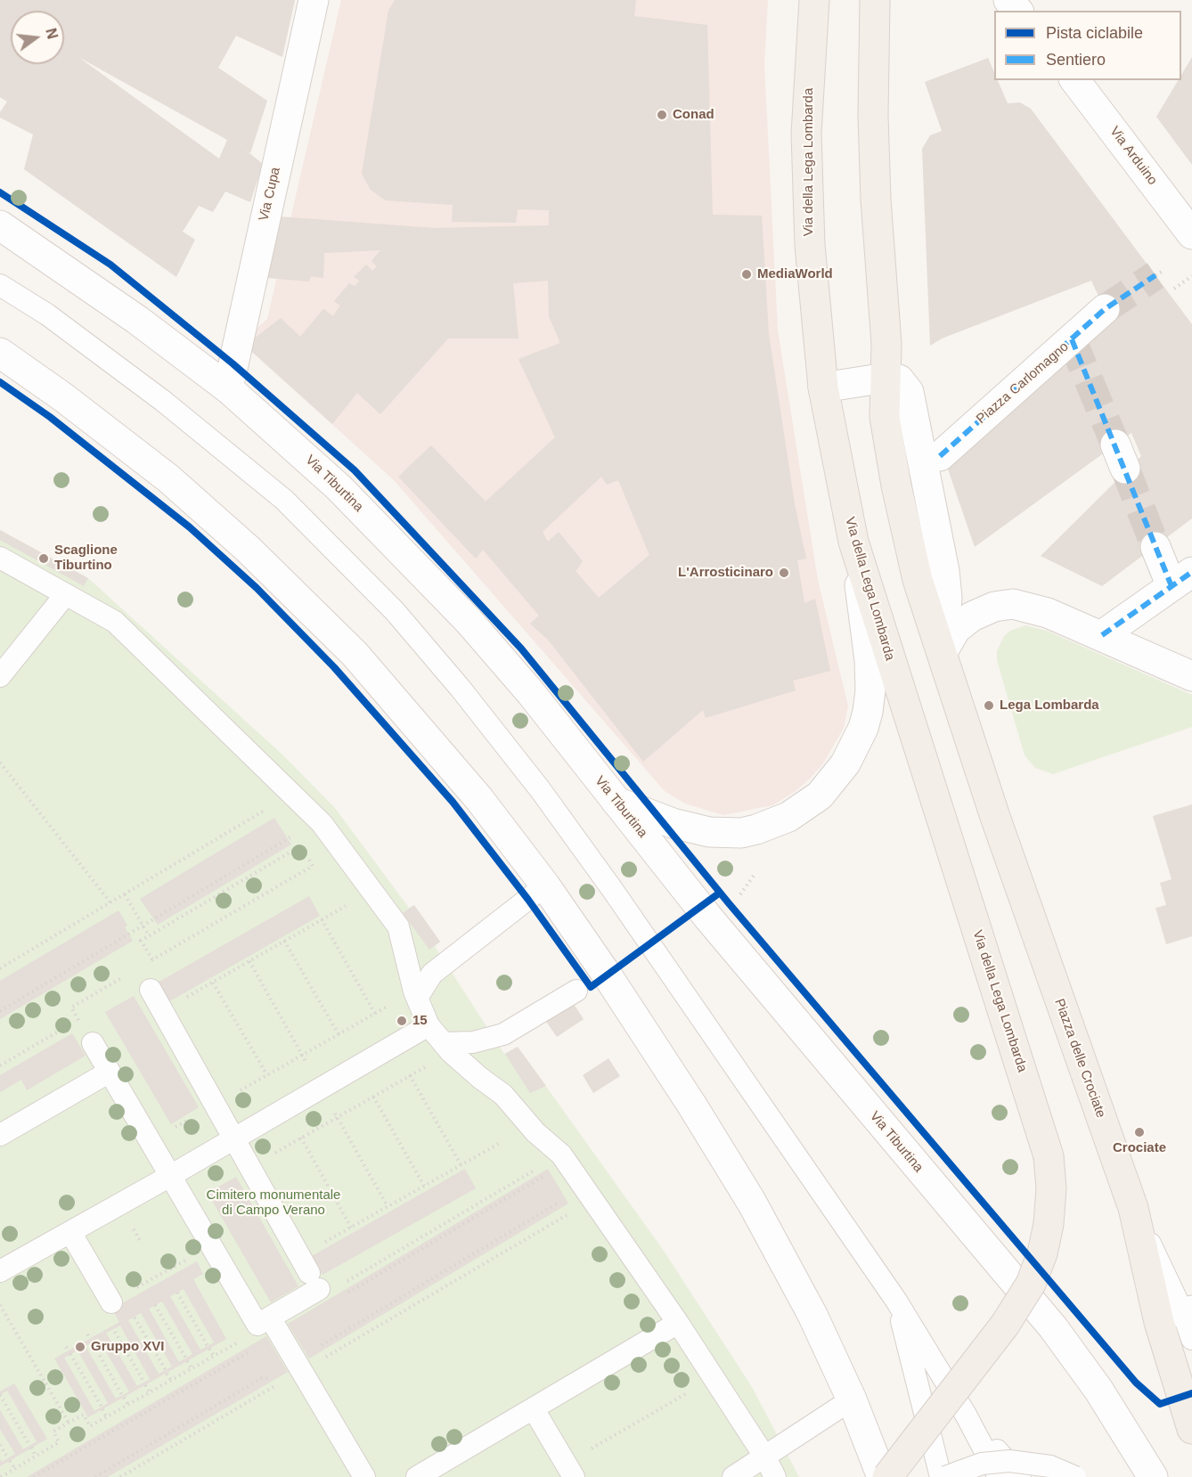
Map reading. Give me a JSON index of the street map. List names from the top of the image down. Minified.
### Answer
{"streets":{"main road":["Via Arduino","Via della Lega Lombarda","Via Cupa","Piazza Carlomagno","Via Tiburtina","Piazza delle Crociate"]},"crossings":[["Via Cupa","Via Tiburtina"]],"parks":["Cimitero monumentale di Campo Verano"],"places":["Conad","MediaWorld","Scaglione Tiburtino","L'Arrosticinaro","Lega Lombarda","15","Crociate","Gruppo XVI"],"legend":["Pista ciclabile","Sentiero"],"north":"right"}
